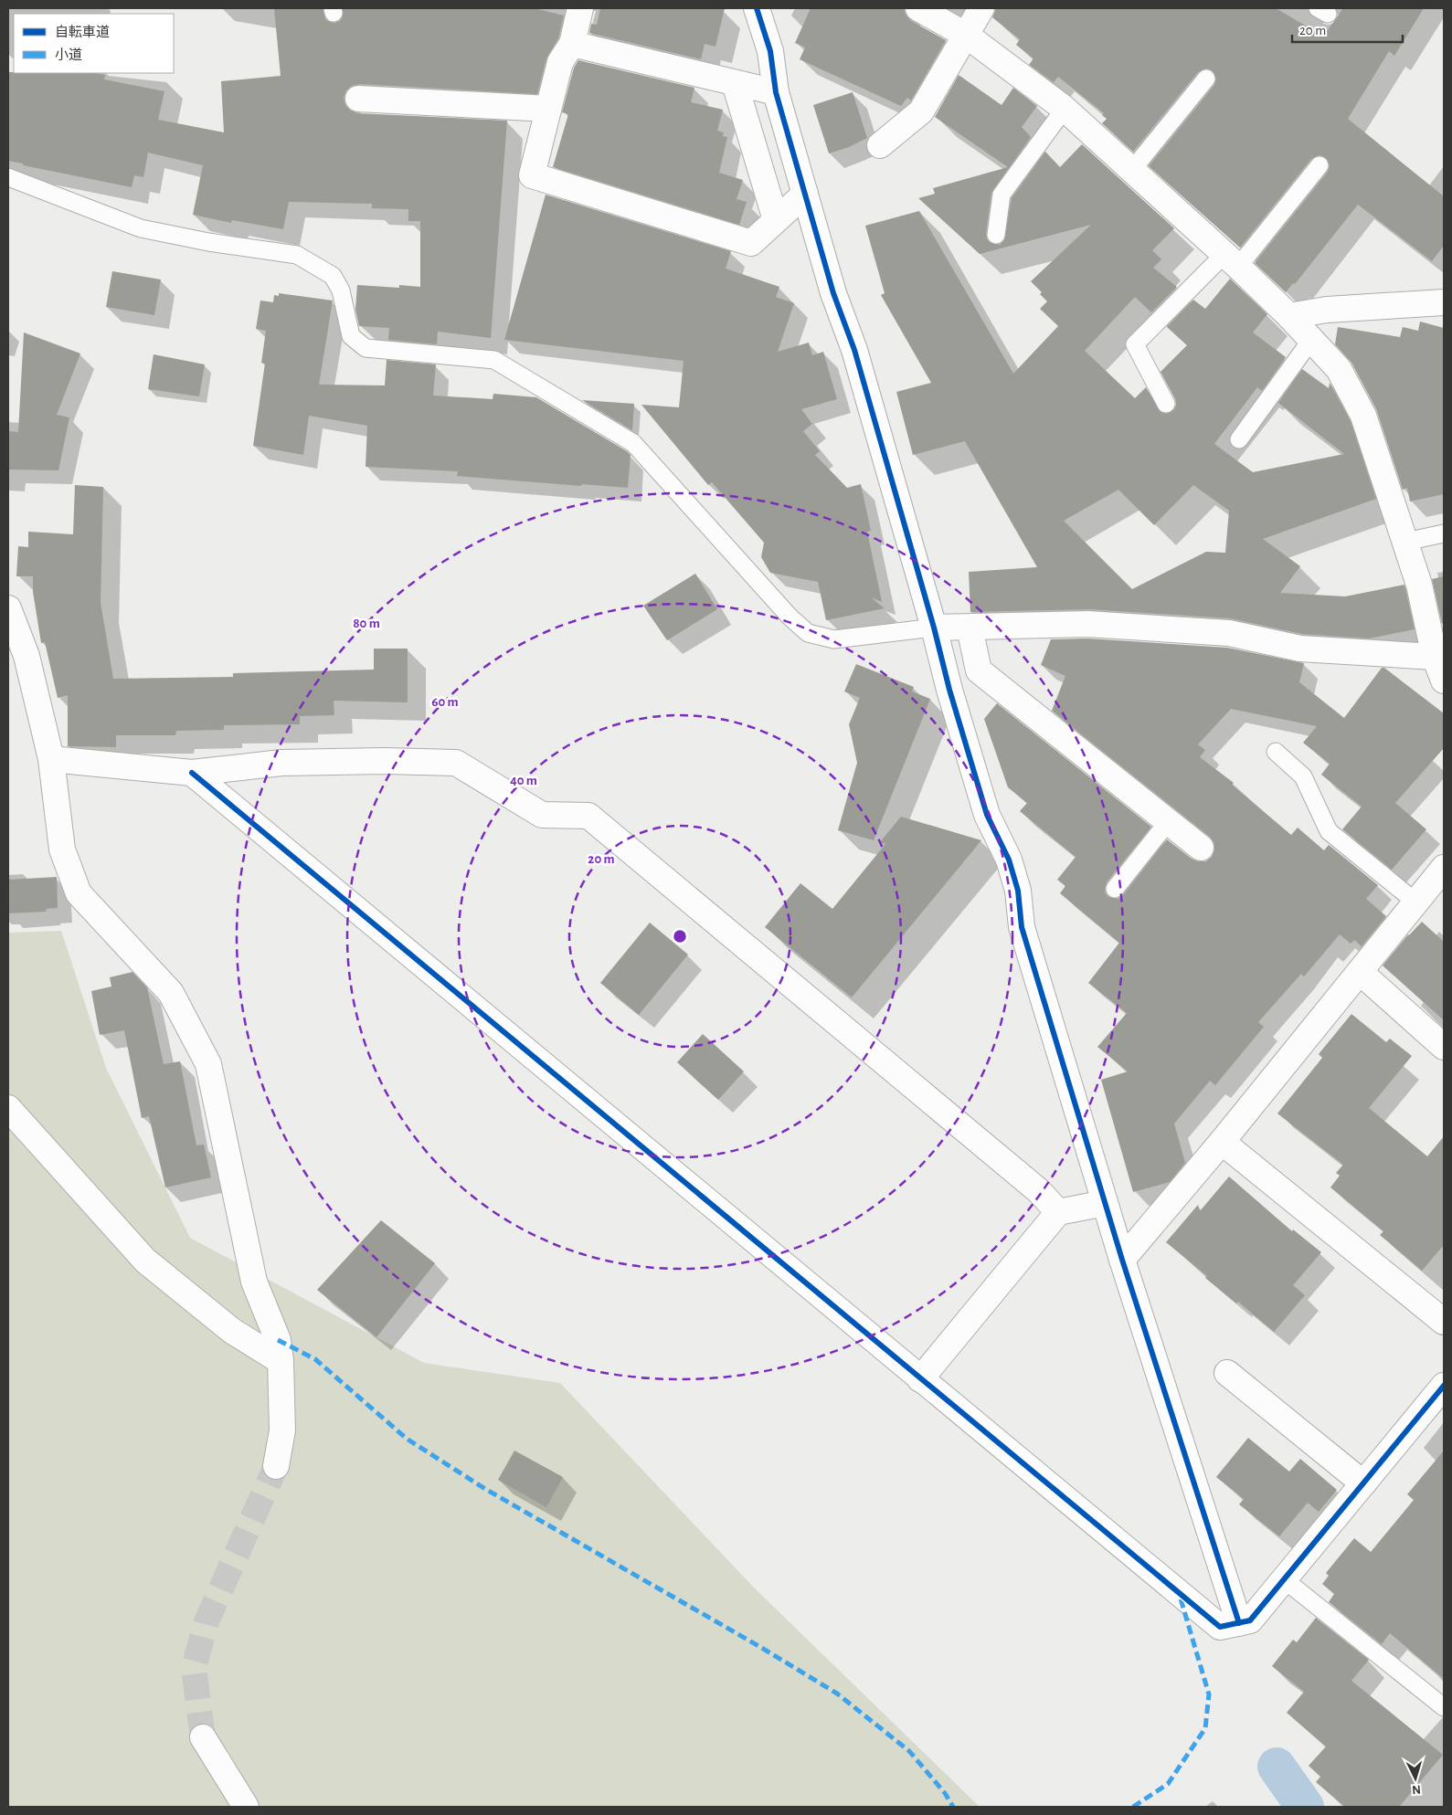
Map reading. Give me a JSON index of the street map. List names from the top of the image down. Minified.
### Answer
{"legend":["自転車道","小道"],"scale_bar":"20 m","north":"bottom","rings":["80 m","60 m","40 m","20 m"]}
